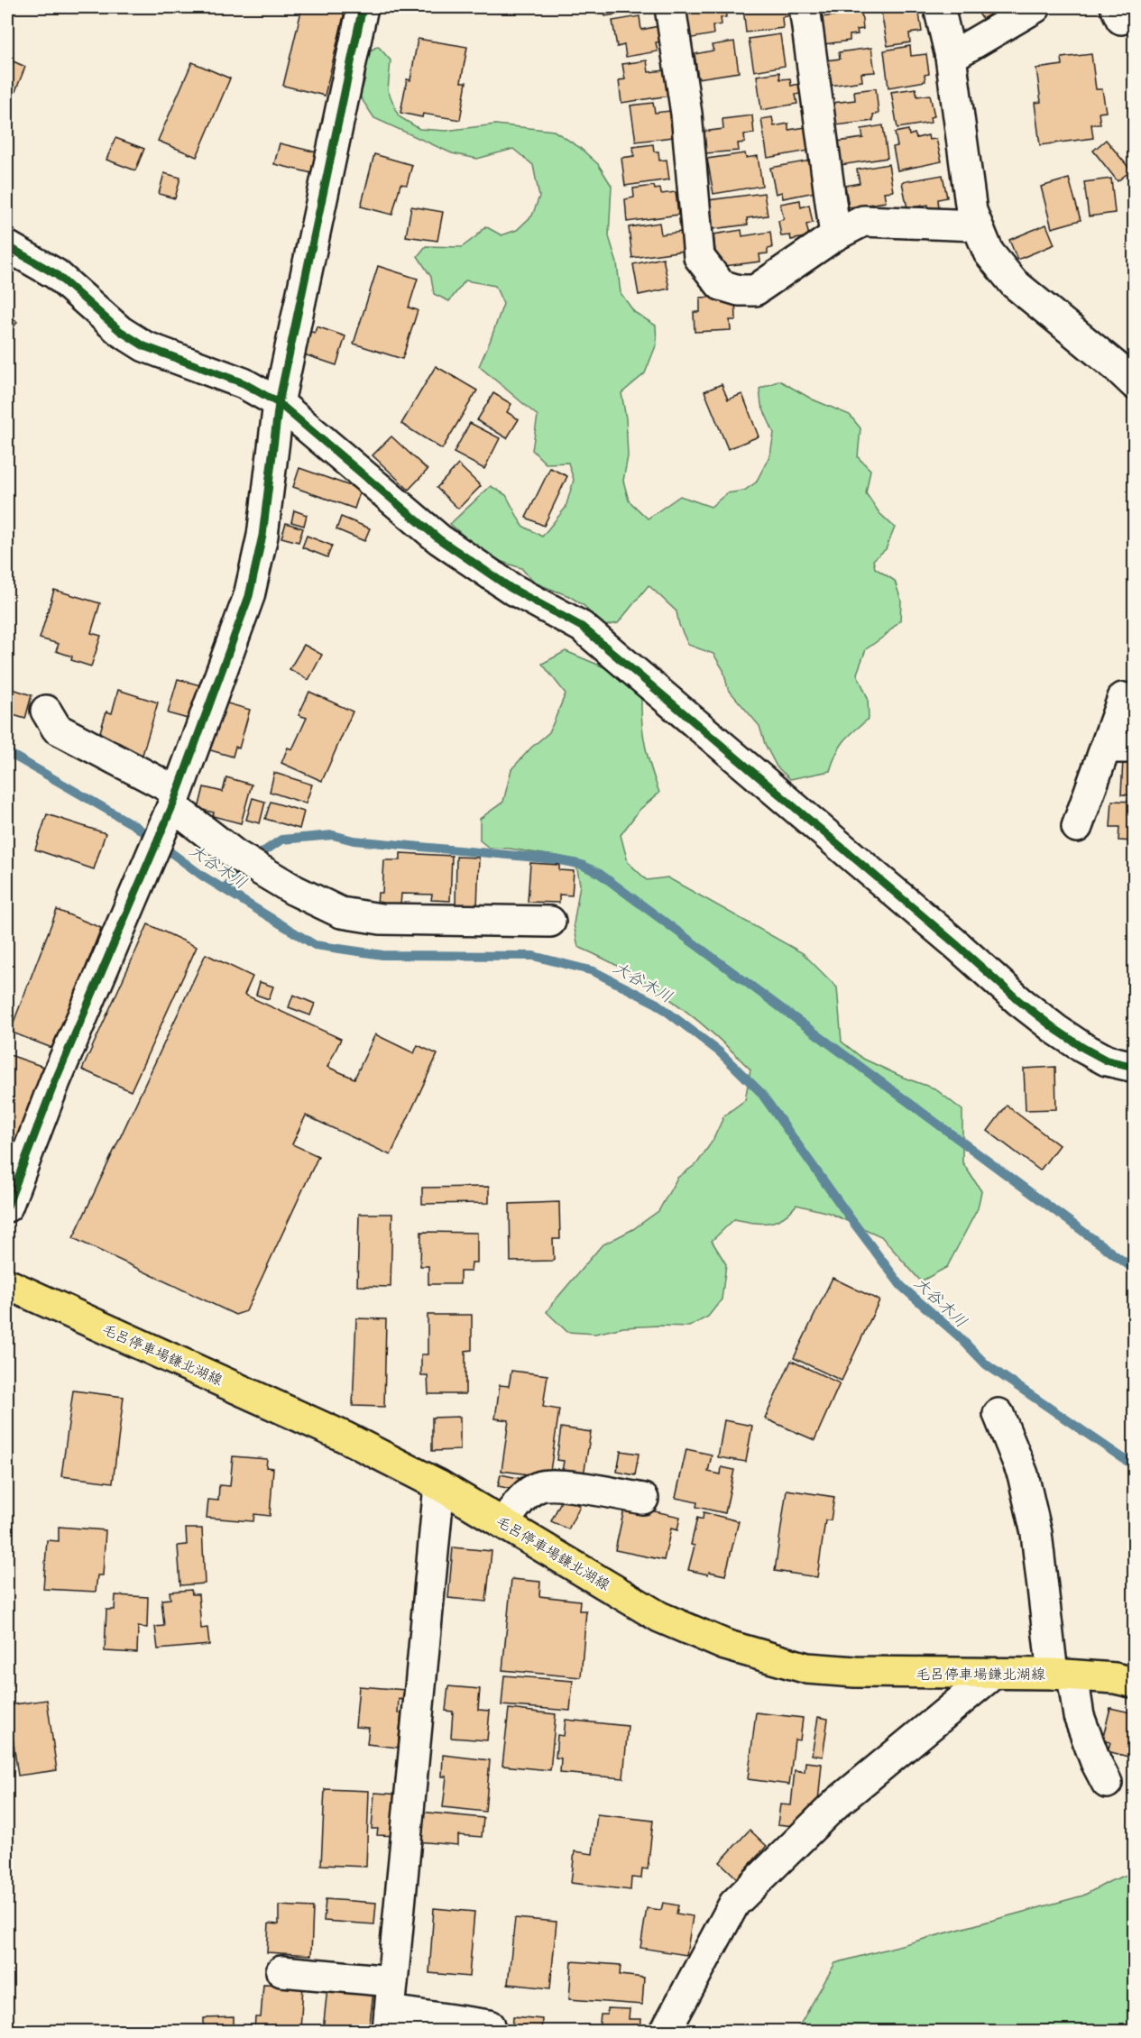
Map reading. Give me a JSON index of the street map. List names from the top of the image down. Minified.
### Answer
{"streets":{"main road":["毛呂停車場鎌北湖線"]},"water":["大谷木川"]}
